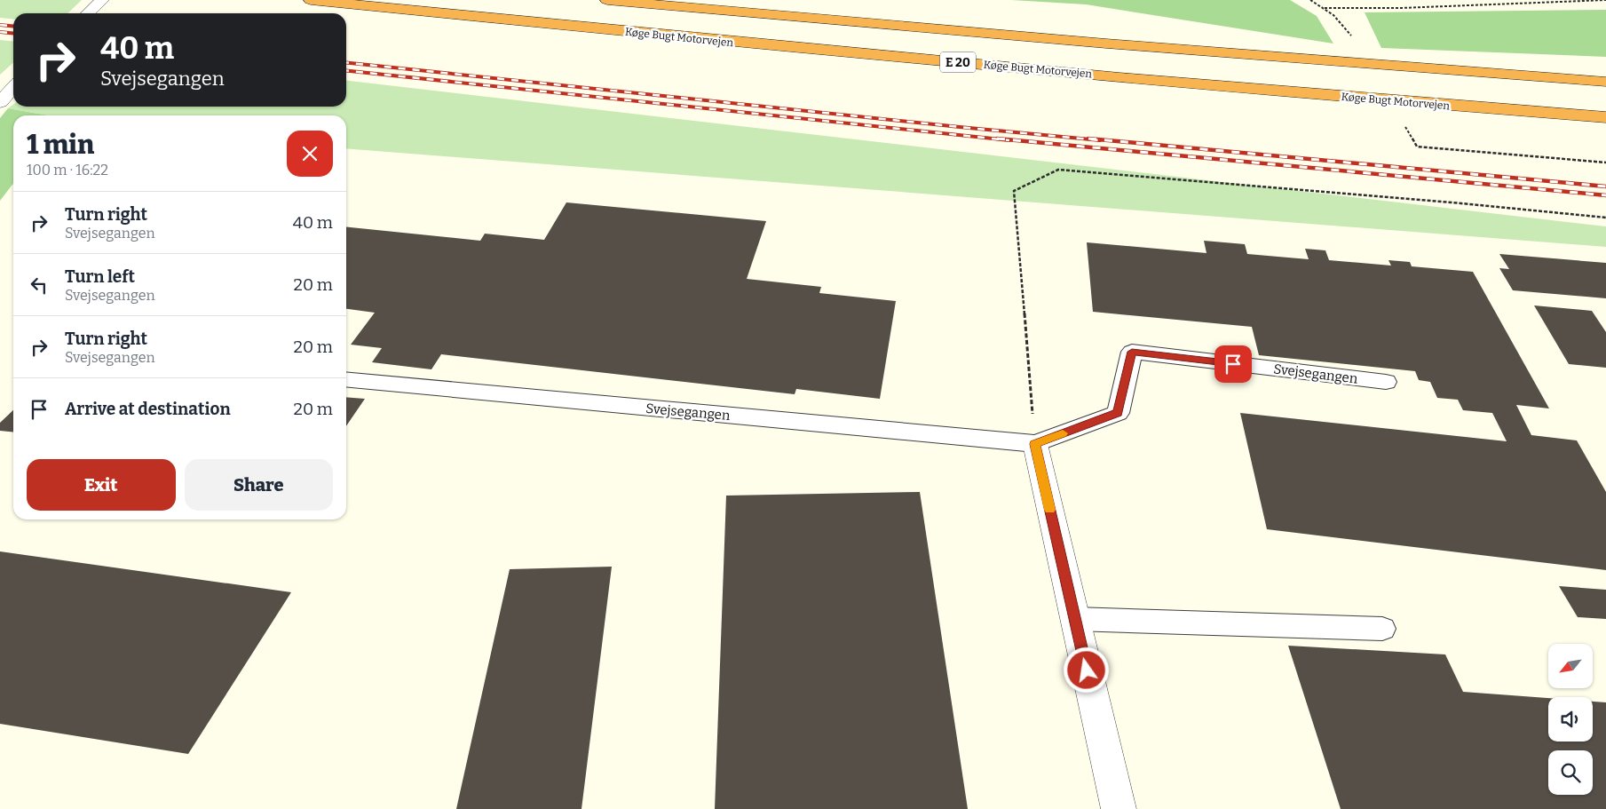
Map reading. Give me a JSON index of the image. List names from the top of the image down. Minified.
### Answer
{"streets":{"highway":["Køge Bugt Motorvejen","E 20"],"lane":["Svejsegangen"]},"north":"bottom left","page":{"turn":["40 m","Svejsegangen"],"heading":["1 min","100 m · 16:22"],"list":[{"name":"Turn right","note":"Svejsegangen","value":"40 m"},{"name":"Turn left","note":"Svejsegangen","value":"20 m"},{"name":"Turn right","note":"Svejsegangen","value":"20 m"},{"name":"Arrive at destination","value":"20 m"}],"buttons":["Exit","Share"]}}
